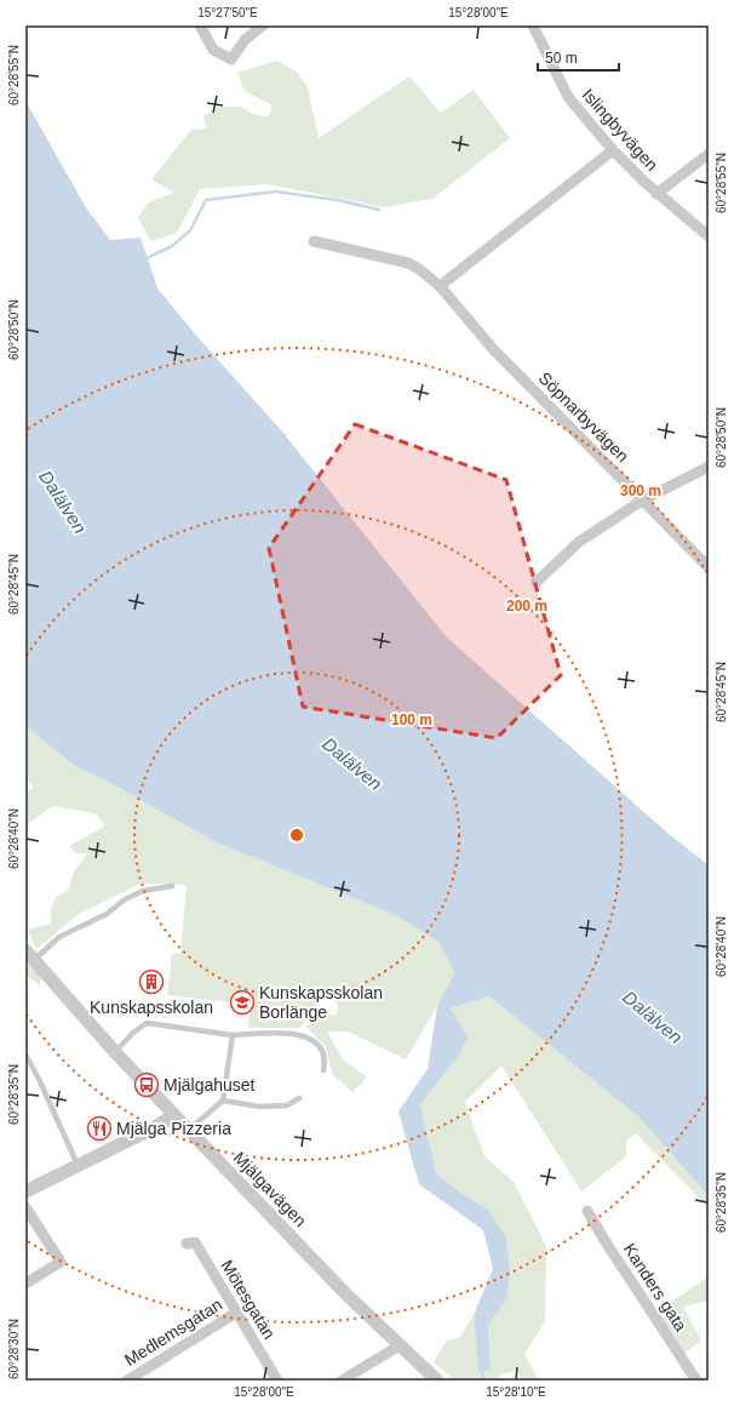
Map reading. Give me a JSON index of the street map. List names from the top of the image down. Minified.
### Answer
{"streets":{"street":["Islingbyvägen","Söpnarbyvägen","Mjälgavägen","Kanders gata","Mötesgatan","Medlemsgatan"]},"crossings":[["Mötesgatan","Medlemsgatan"]],"water":["Dalälven"],"places":{"building":["Kunskapsskolan"],"school or university":["Kunskapsskolan Borlänge"],"bus stop":["Mjälgahuset"],"restaurant":["Mjälga Pizzeria"]},"scale_bar":"50 m","coordinates":["15°27'50\"E","15°28'00\"E","60°28'55\"N","60°28'50\"N","60°28'45\"N","60°28'40\"N","60°28'35\"N","60°28'30\"N","15°28'10\"E"],"rings":["300 m","200 m","100 m"]}
